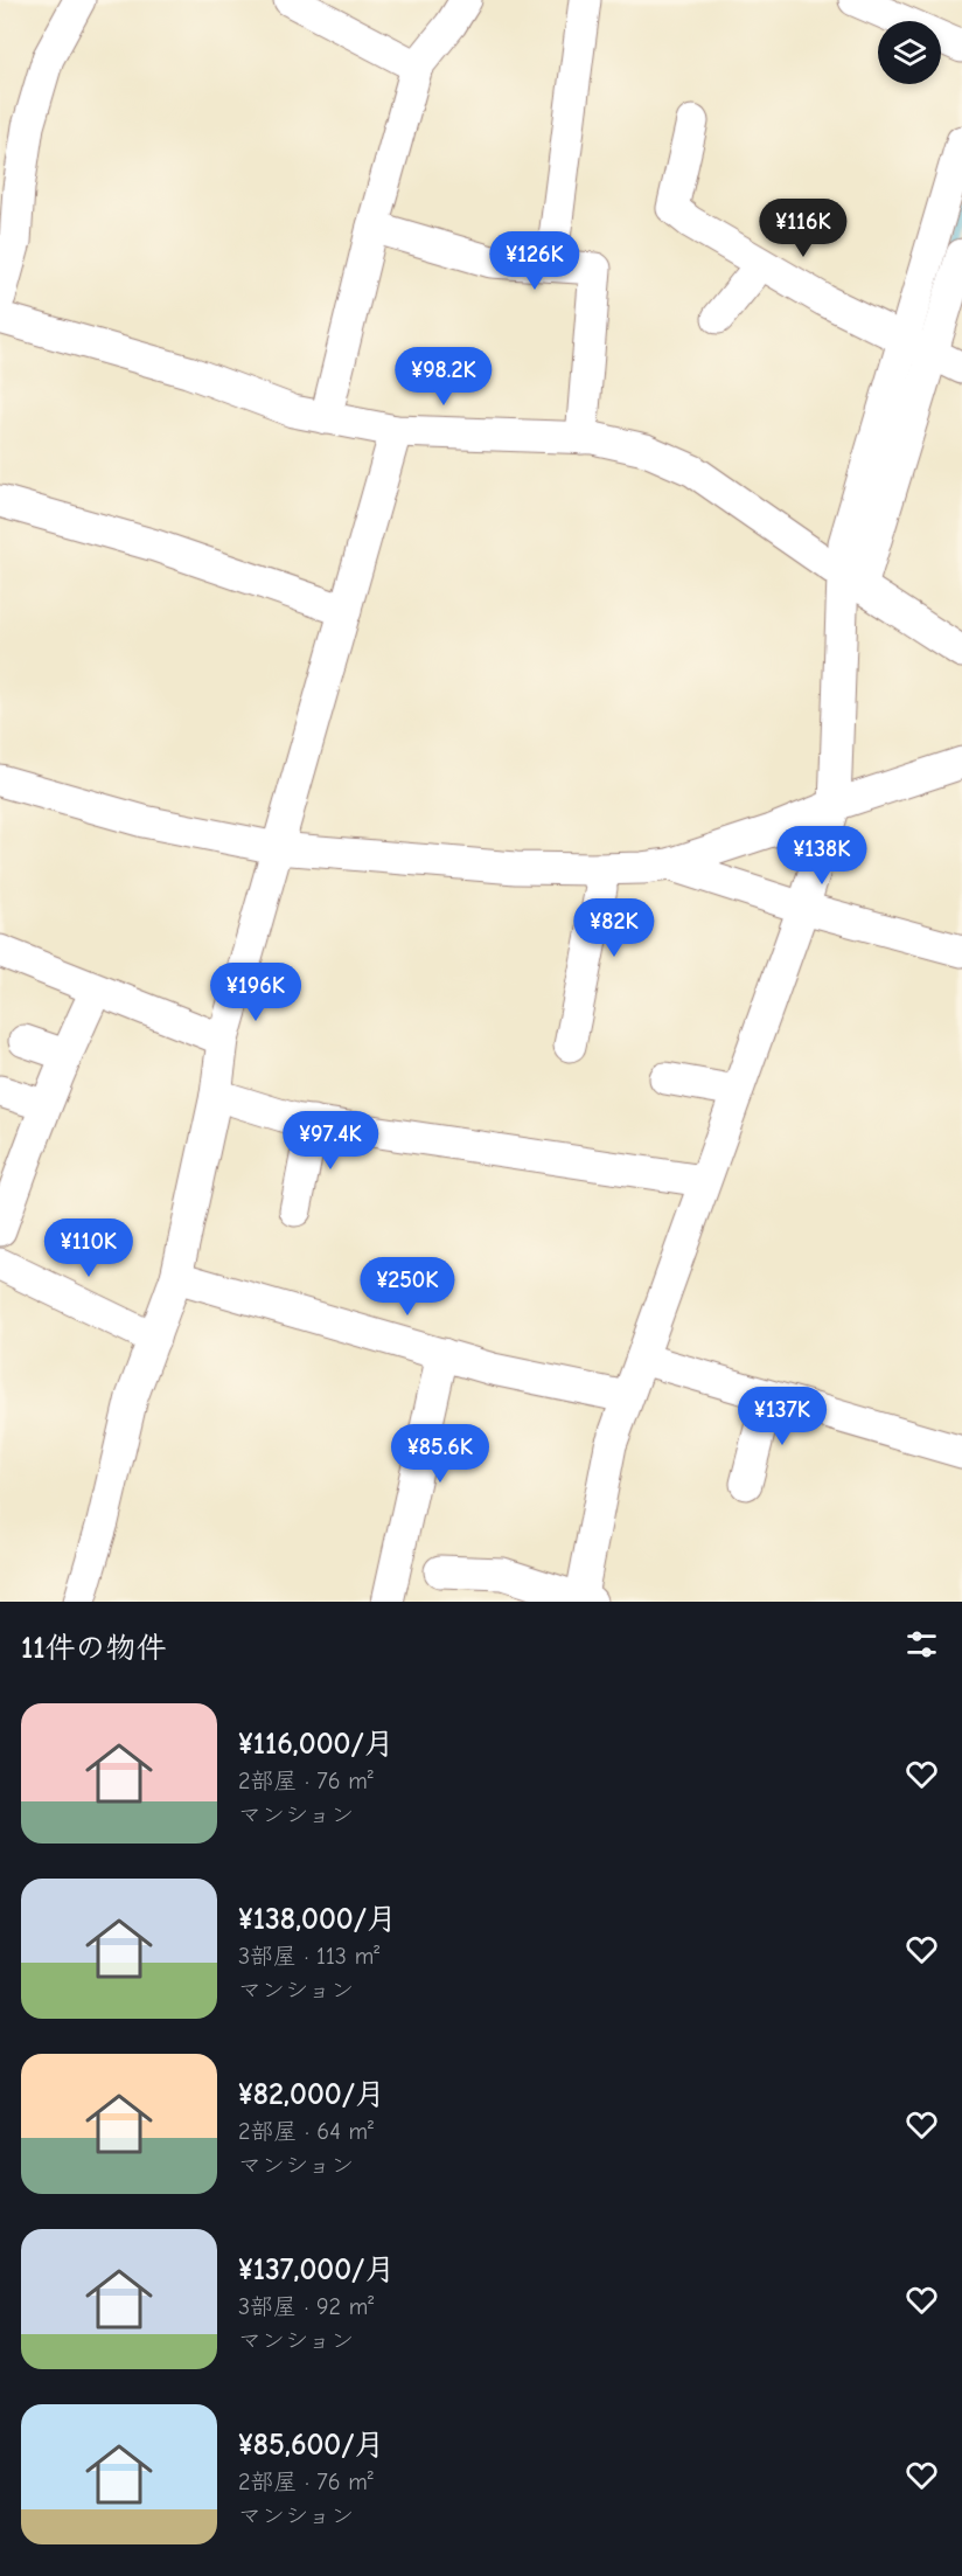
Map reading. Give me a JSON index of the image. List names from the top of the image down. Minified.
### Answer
{"page":{"price":["¥116K","¥126K","¥98.2K","¥138K","¥82K","¥196K","¥97.4K","¥110K","¥250K","¥137K","¥85.6K"],"heading":"11件の物件","list":[{"name":"¥116,000/月","note":"2部屋 · 76 m² · マンション"},{"name":"¥138,000/月","note":"3部屋 · 113 m² · マンション"},{"name":"¥82,000/月","note":"2部屋 · 64 m² · マンション"},{"name":"¥137,000/月","note":"3部屋 · 92 m² · マンション"},{"name":"¥85,600/月","note":"2部屋 · 76 m² · マンション"}]}}
